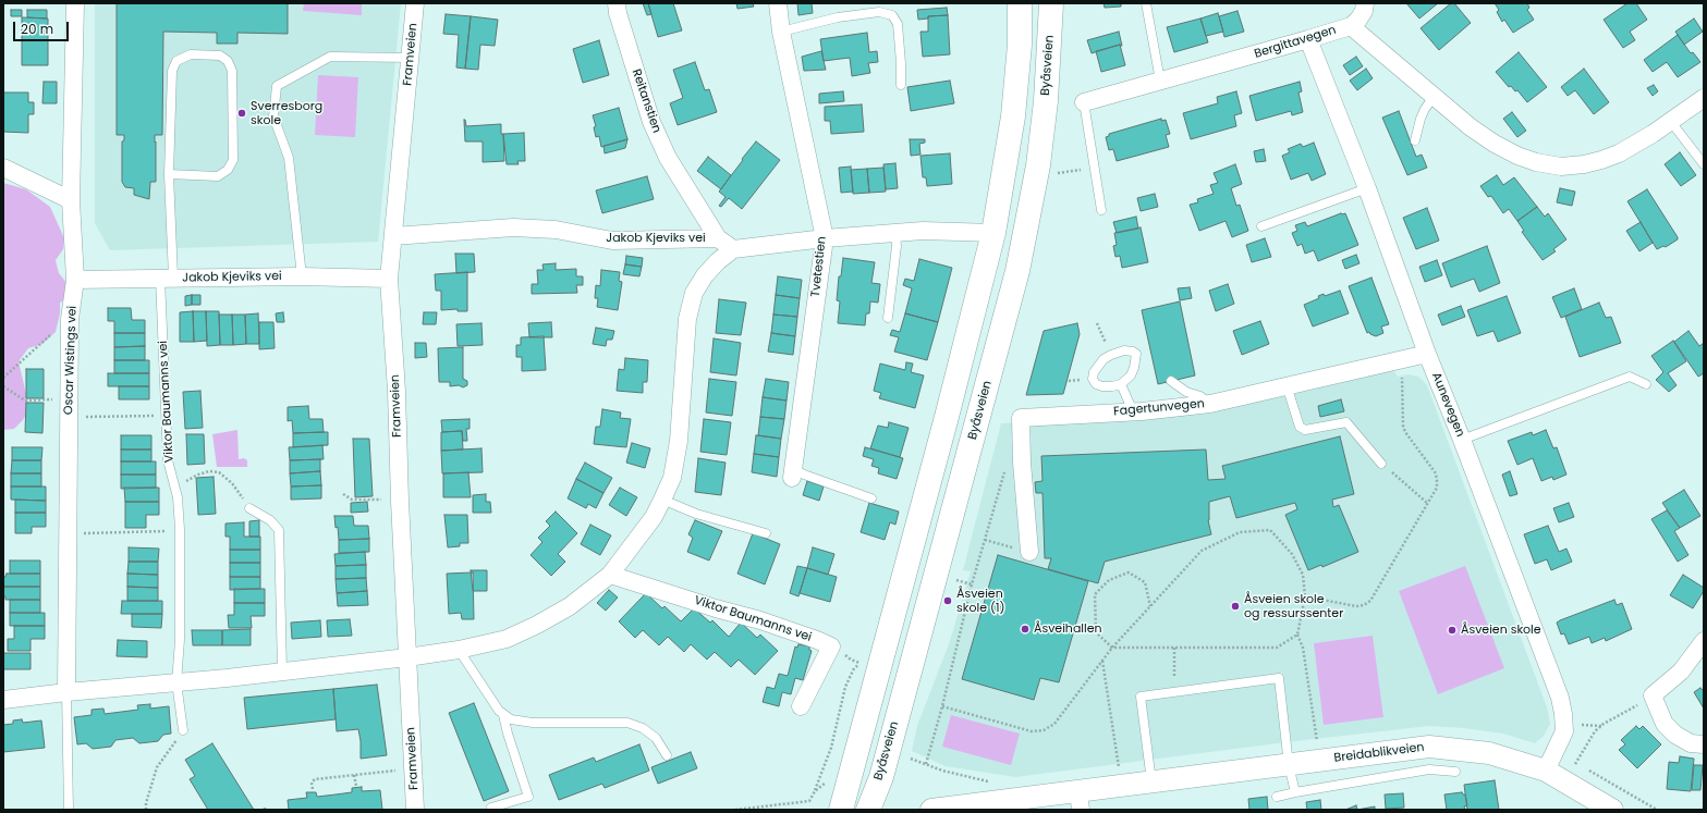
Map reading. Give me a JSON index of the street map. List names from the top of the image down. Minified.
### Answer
{"streets":{"main road":["Byåsveien"],"street":["Bergittavegen","Framveien","Reitanstien","Jakob Kjeviks vei","Tvetestien","Oscar Wistings vei","Viktor Baumanns vei","Aunevegen","Fagertunvegen","Breidablikveien"]},"crossings":[["Bergittavegen","Aunevegen"],["Framveien","Jakob Kjeviks vei"],["Reitanstien","Jakob Kjeviks vei"],["Jakob Kjeviks vei","Oscar Wistings vei"],["Jakob Kjeviks vei","Viktor Baumanns vei"],["Aunevegen","Fagertunvegen"],["Aunevegen","Breidablikveien"]],"places":["Sverresborg skole","Åsveien skole (1)","Åsveien skole og ressurssenter","Åsveihallen","Åsveien skole"],"scale_bar":"20 m"}
